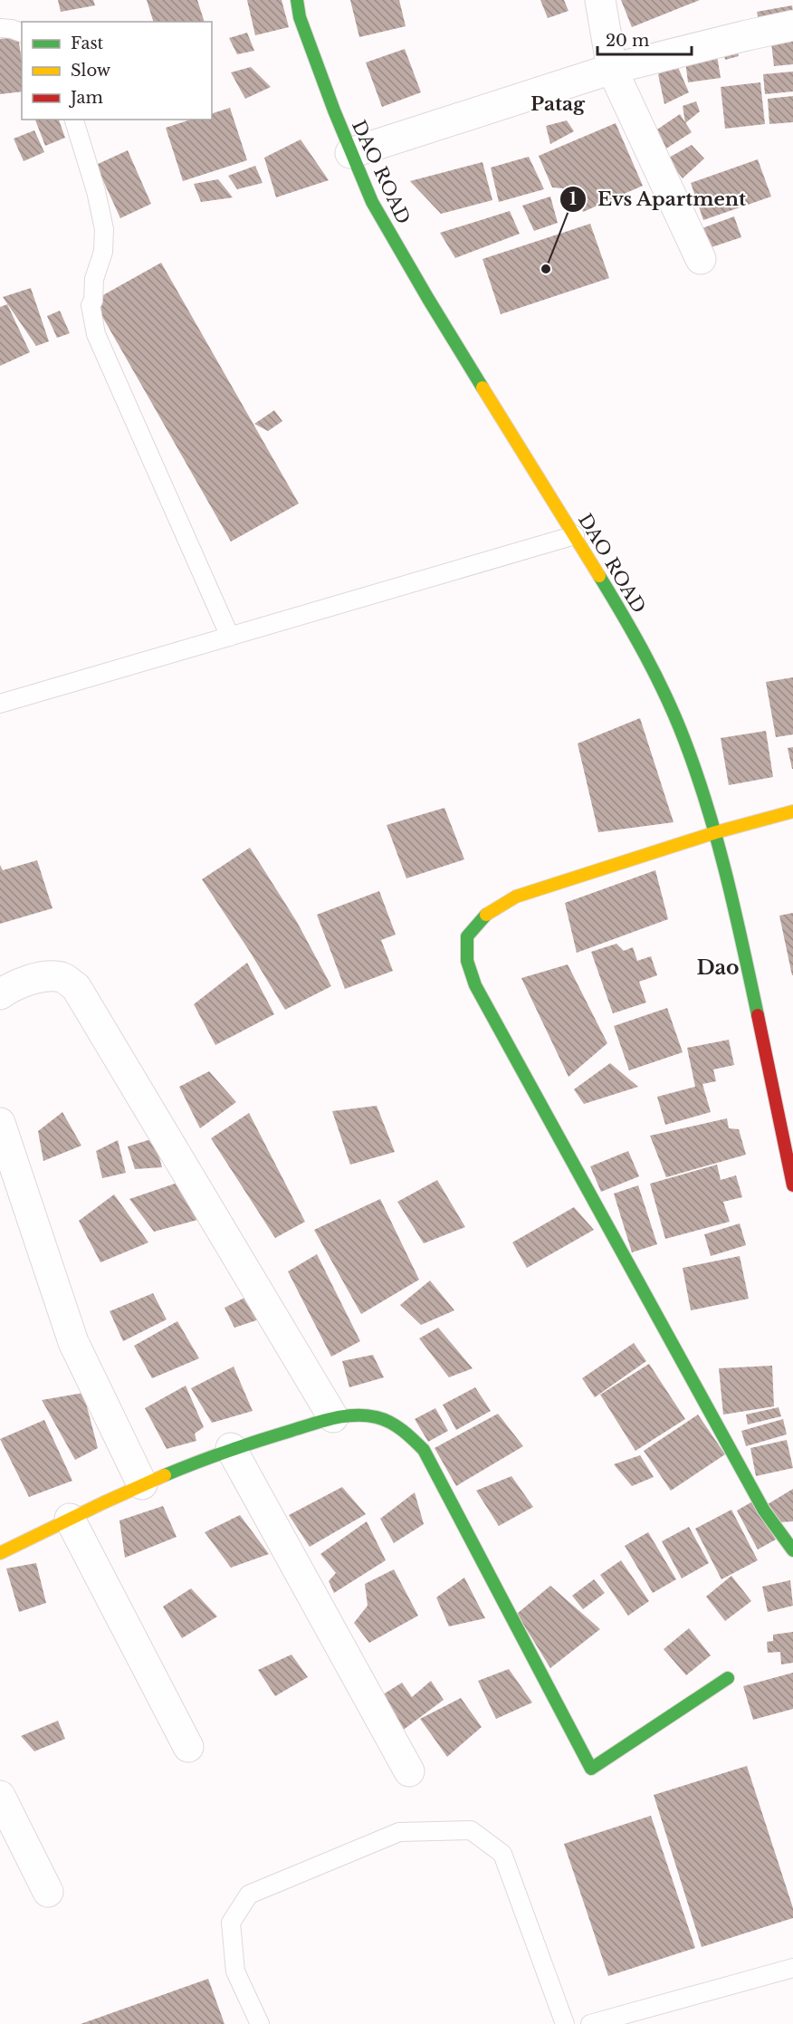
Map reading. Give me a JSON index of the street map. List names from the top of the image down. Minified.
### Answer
{"streets":{"street":["DAO ROAD"]},"districts":["Patag","Dao"],"places":["Evs Apartment"],"legend":["Fast","Slow","Jam"],"scale_bar":"20 m"}
